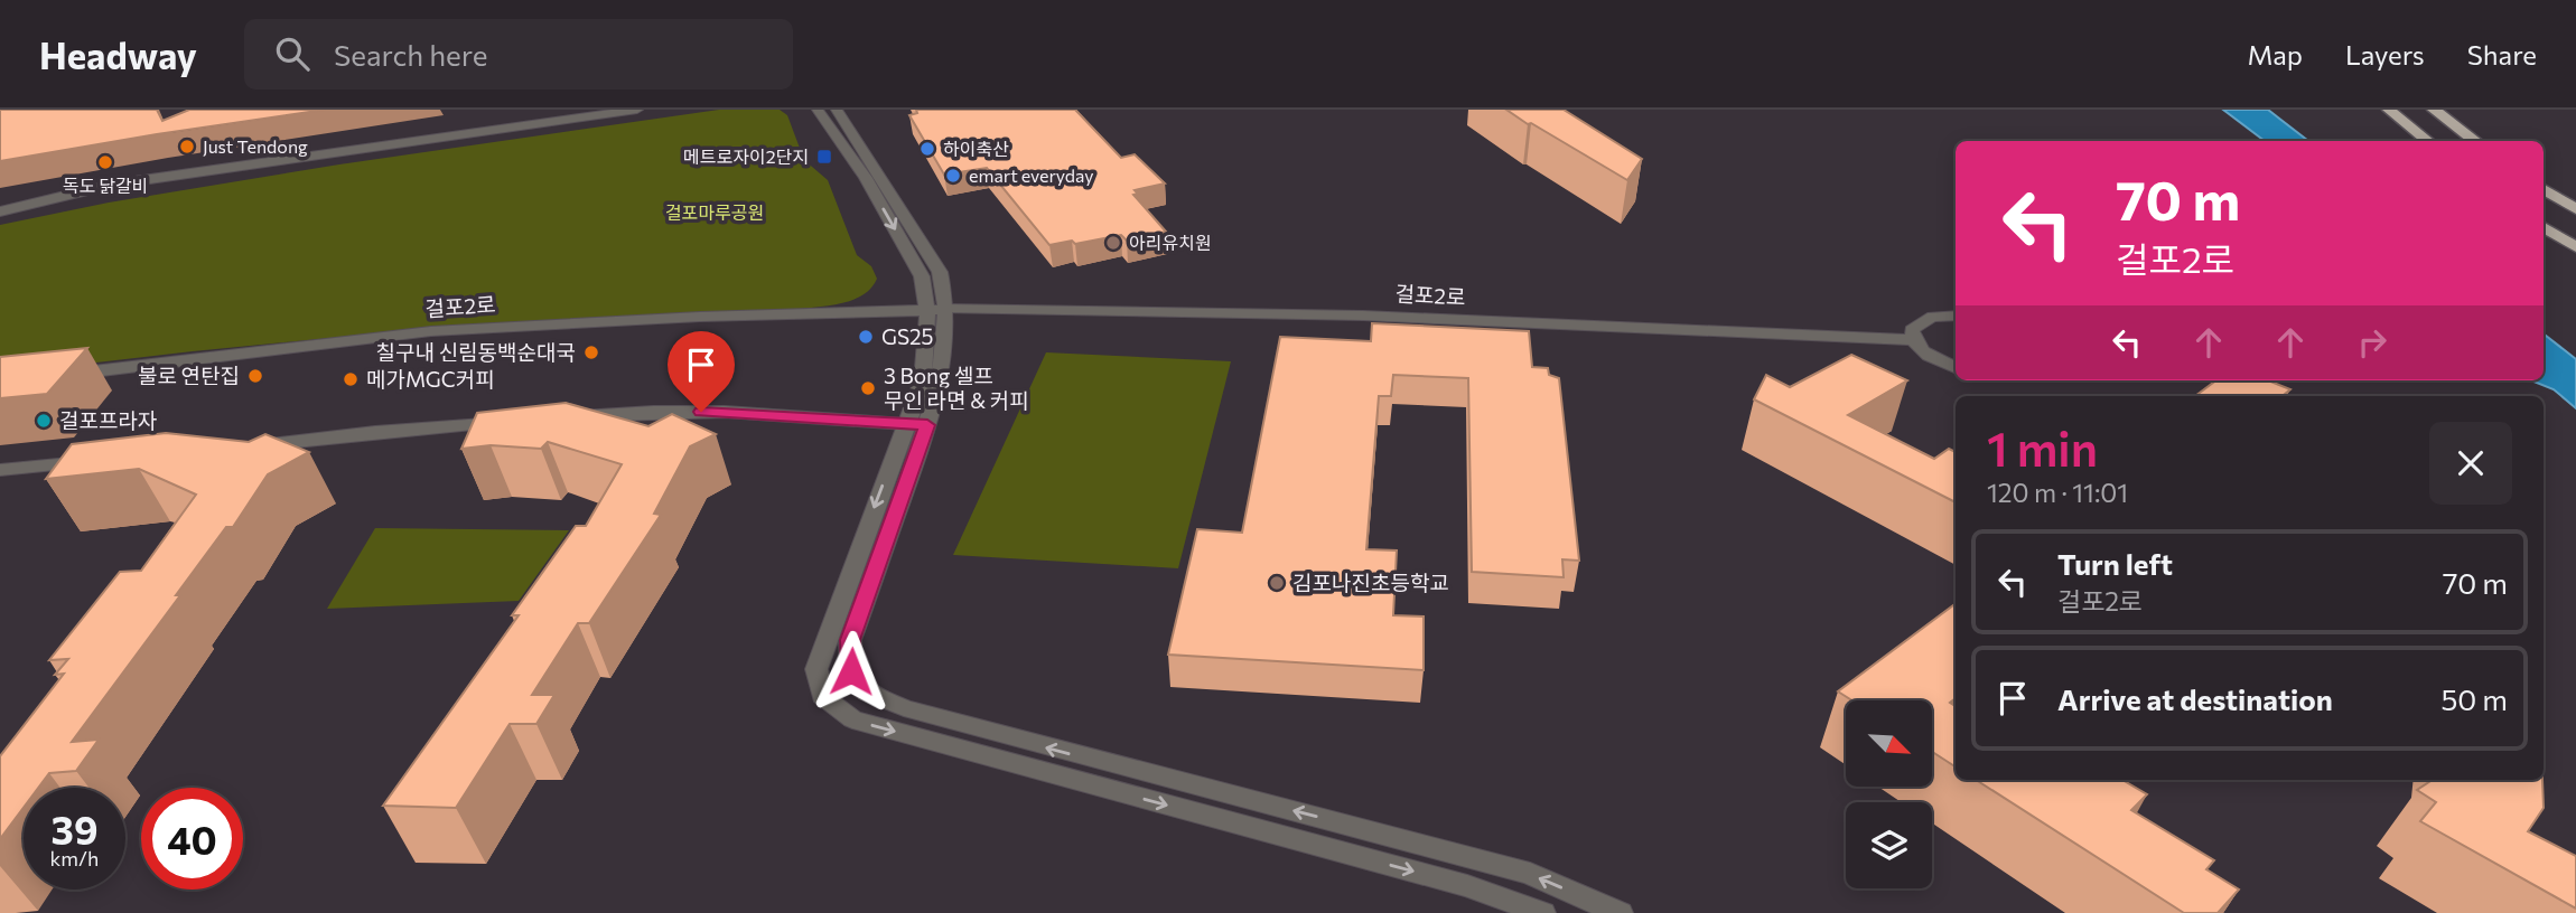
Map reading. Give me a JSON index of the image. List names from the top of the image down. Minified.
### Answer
{"streets":{"street":["걸포2로"]},"parks":["걸포마루공원"],"places":{"other":["Just Tendong","하이축산","독도 닭갈비","emart everyday","아리유치원","GS25","칠구내 신림동백순대국","불로 연탄집","메가MGC커피","3 Bong 셀프 무인 라면 & 커피","걸포프라자","김포나진초등학교"],"transit":["메트로자이2단지"]},"north":"bottom right","page":{"header":"Headway","search":"Search here","nav":["Map","Layers","Share"],"turn":["70 m","걸포2로"],"heading":["1 min","120 m · 11:01"],"list":[{"name":"Turn left","note":"걸포2로","value":"70 m"},{"name":"Arrive at destination","value":"50 m"}],"speed":"39 km/h","limit":"40"}}
